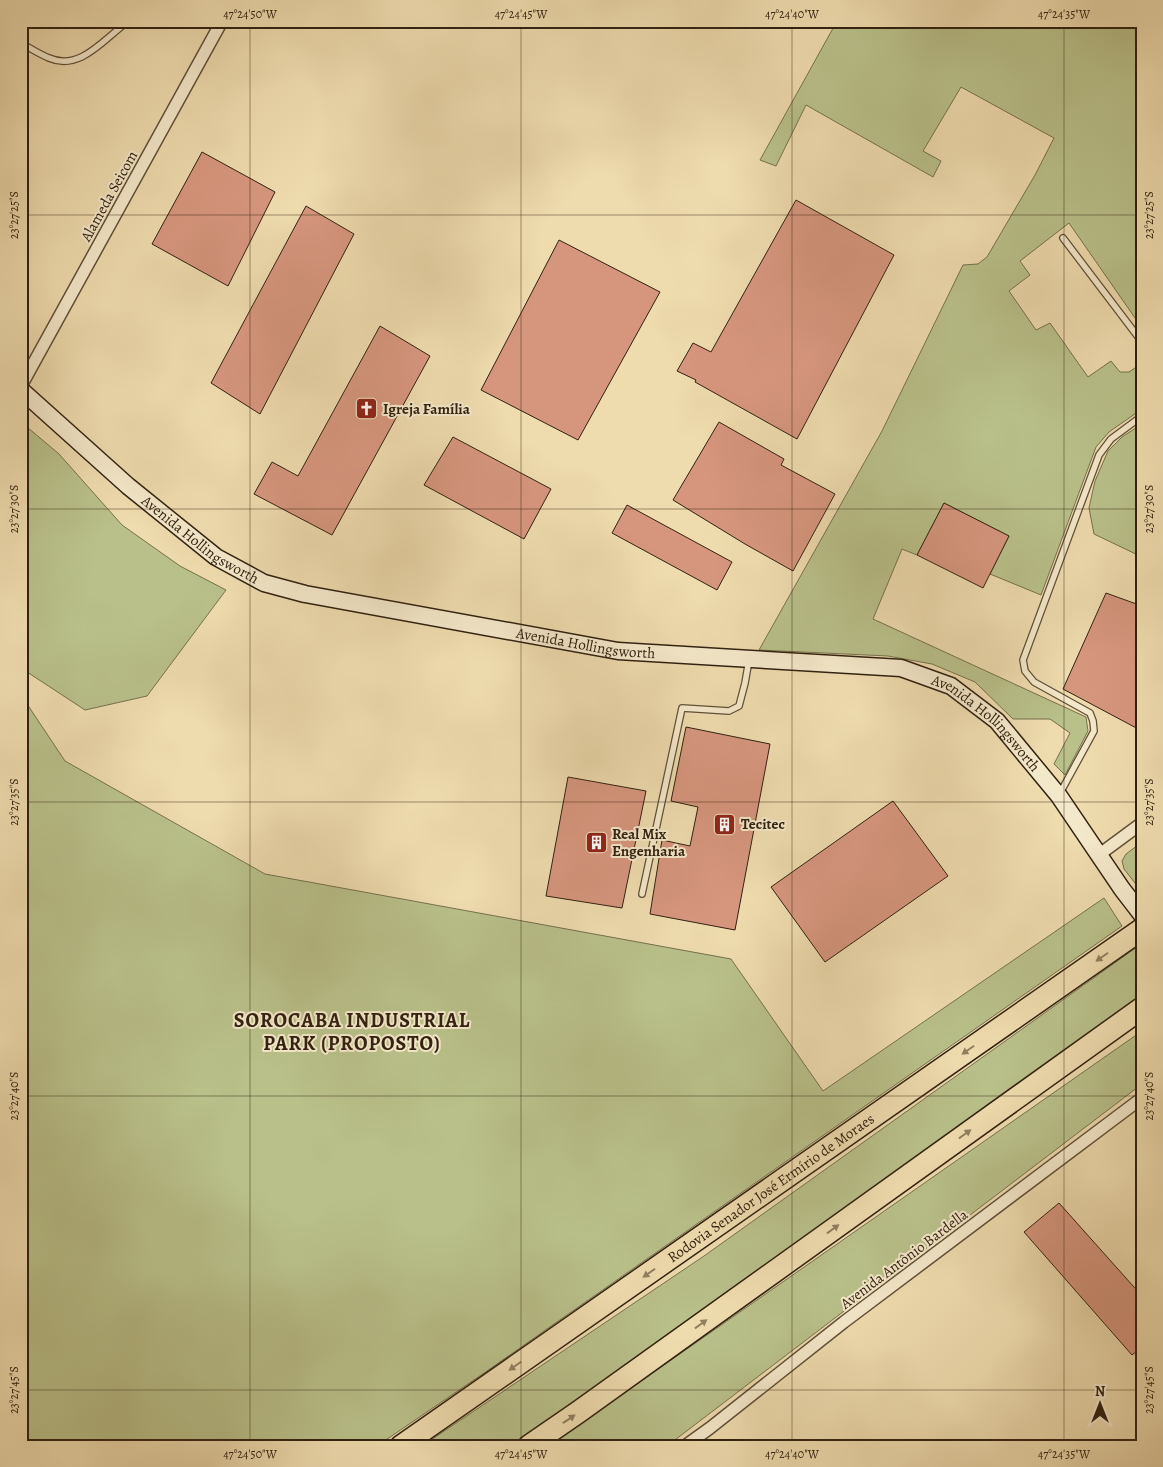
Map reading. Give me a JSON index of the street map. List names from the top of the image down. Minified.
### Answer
{"streets":{"highway":["Rodovia Senador José Ermírio de Moraes"],"main road":["Avenida Hollingsworth"],"street":["Alameda Seicom","Avenida Antônio Bardella"]},"districts":["SOROCABA INDUSTRIAL PARK (PROPOSTO)"],"places":{"church":["Igreja Família"],"building":["Tecitec","Real Mix Engenharia"]},"north":"top","coordinates":["47°24'50\"W","47°24'45\"W","47°24'40\"W","47°24'35\"W","23°27'25\"S","23°27'30\"S","23°27'35\"S","23°27'40\"S","23°27'45\"S"]}
